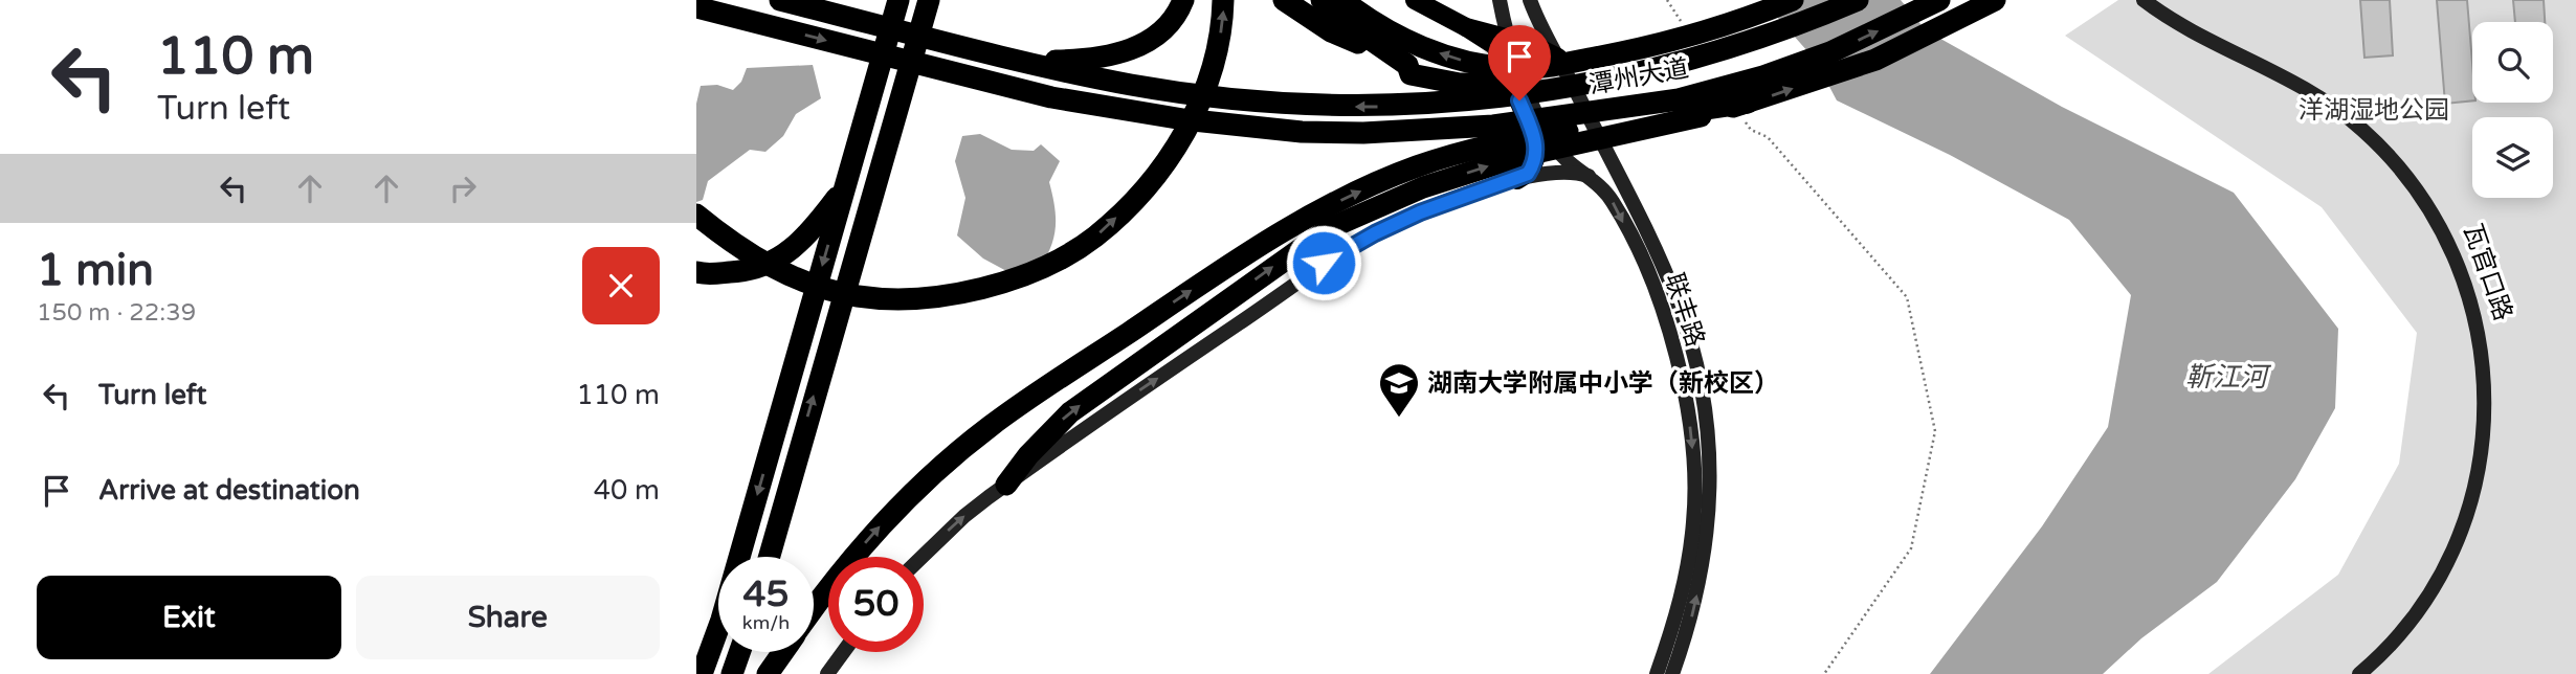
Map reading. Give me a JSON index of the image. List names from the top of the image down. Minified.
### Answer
{"streets":{"highway":["潭州大道"],"main road":["瓦官口路","联丰路"]},"water":["靳江河"],"parks":["洋湖湿地公园"],"places":{"school or university":["湖南大学附属中小学（新校区）"]},"page":{"turn":["110 m","Turn left"],"heading":["1 min","150 m · 22:39"],"list":[{"name":"Turn left","value":"110 m"},{"name":"Arrive at destination","value":"40 m"}],"speed":"45 km/h","limit":"50","buttons":["Exit","Share"]}}
